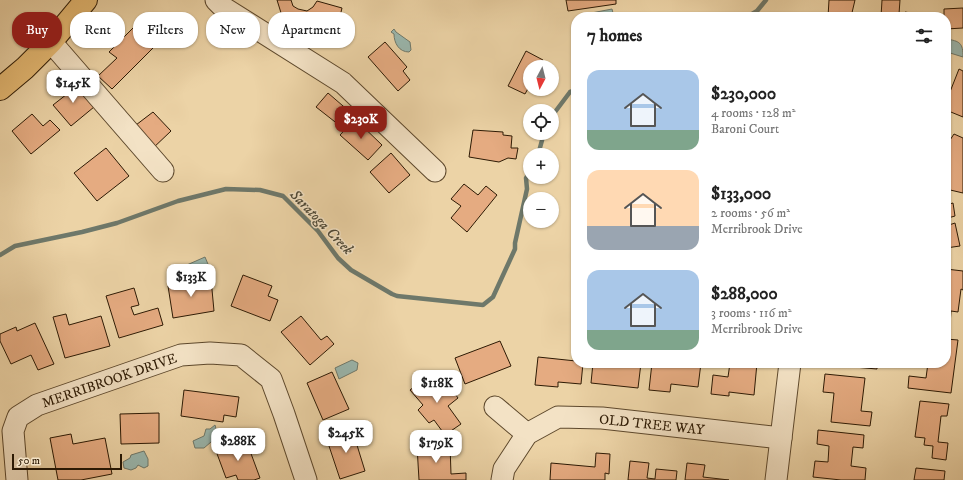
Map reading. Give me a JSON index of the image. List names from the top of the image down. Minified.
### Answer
{"streets":{"street":["MERRIBROOK DRIVE","OLD TREE WAY"]},"water":["Saratoga Creek"],"scale_bar":"50 m","north":"bottom","page":{"chip":["Buy","Rent","Filters","New","Apartment"],"heading":"7 homes","map_buttons":["+","−"],"list":[{"name":"$230,000","note":"4 rooms · 128 m² · Baroni Court"},{"name":"$133,000","note":"2 rooms · 56 m² · Merribrook Drive"},{"name":"$288,000","note":"3 rooms · 116 m² · Merribrook Drive"}],"price":["$145K","$230K","$133K","$118K","$245K","$288K","$179K"],"scale":"50 m"}}
